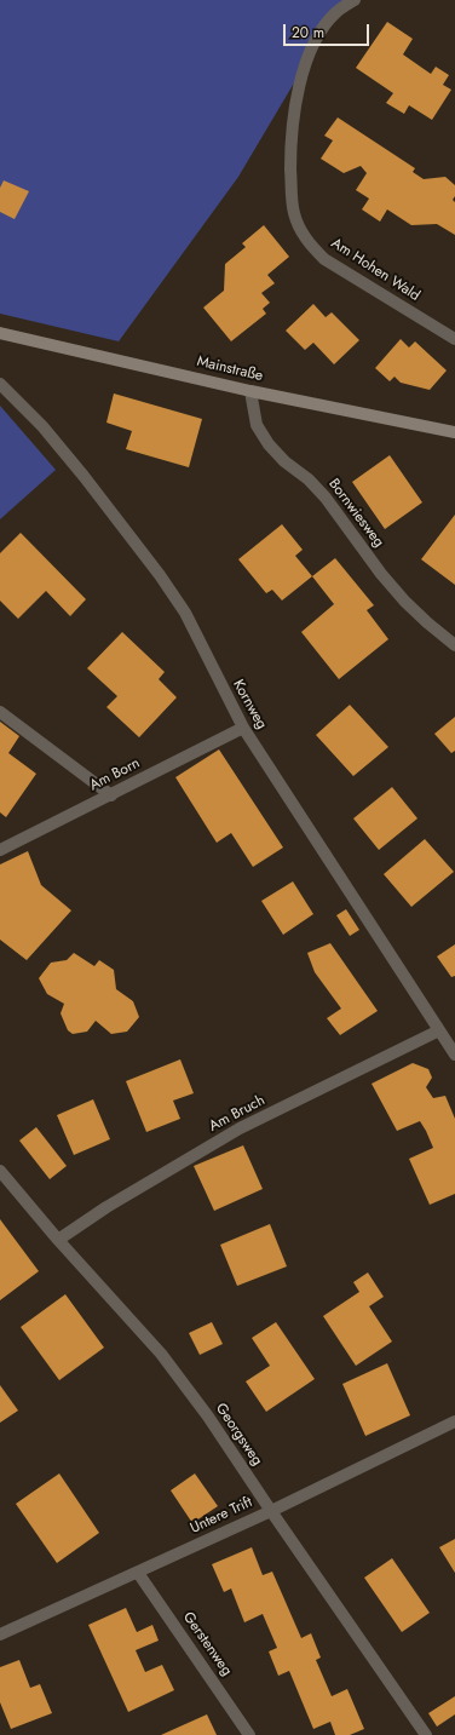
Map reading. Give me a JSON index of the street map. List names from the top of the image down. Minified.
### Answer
{"streets":{"main road":["Mainstraße"],"street":["Am Hohen Wald","Bornwiesweg","Kornweg","Am Born","Am Bruch","Georgsweg","Untere Trift","Gerstenweg"]},"crossings":[["Mainstraße","Bornwiesweg"],["Kornweg","Am Born"],["Kornweg","Am Bruch"],["Am Bruch","Georgsweg"],["Georgsweg","Untere Trift"],["Untere Trift","Gerstenweg"]],"scale_bar":"20 m"}
